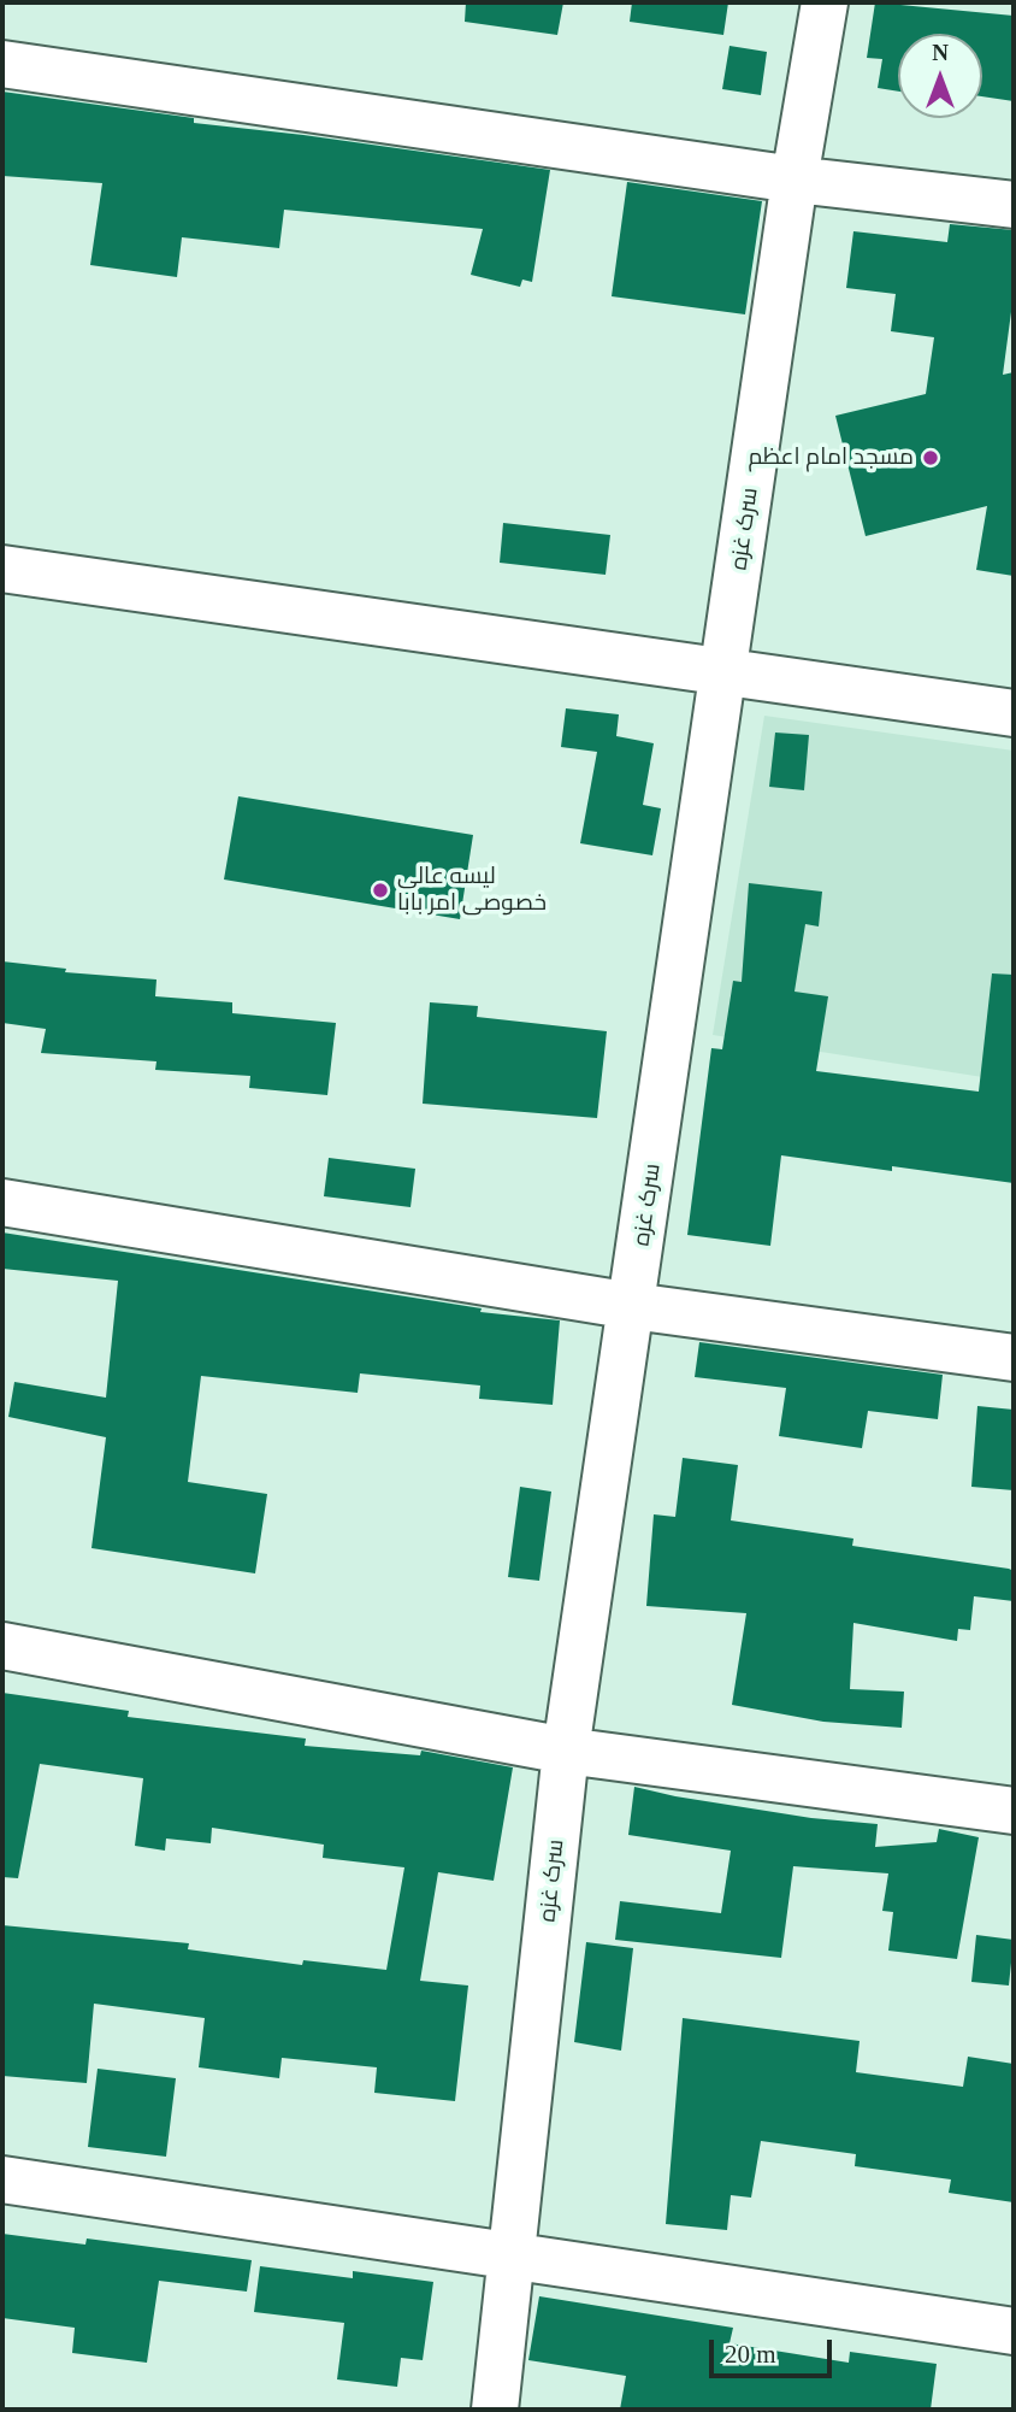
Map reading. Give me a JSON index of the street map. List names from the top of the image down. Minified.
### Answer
{"streets":{"street":["سرک غزه"]},"places":["مسجد امام اعظم","لیسه عالی خصوصی امر بابا"],"scale_bar":"20 m","north":"top"}
